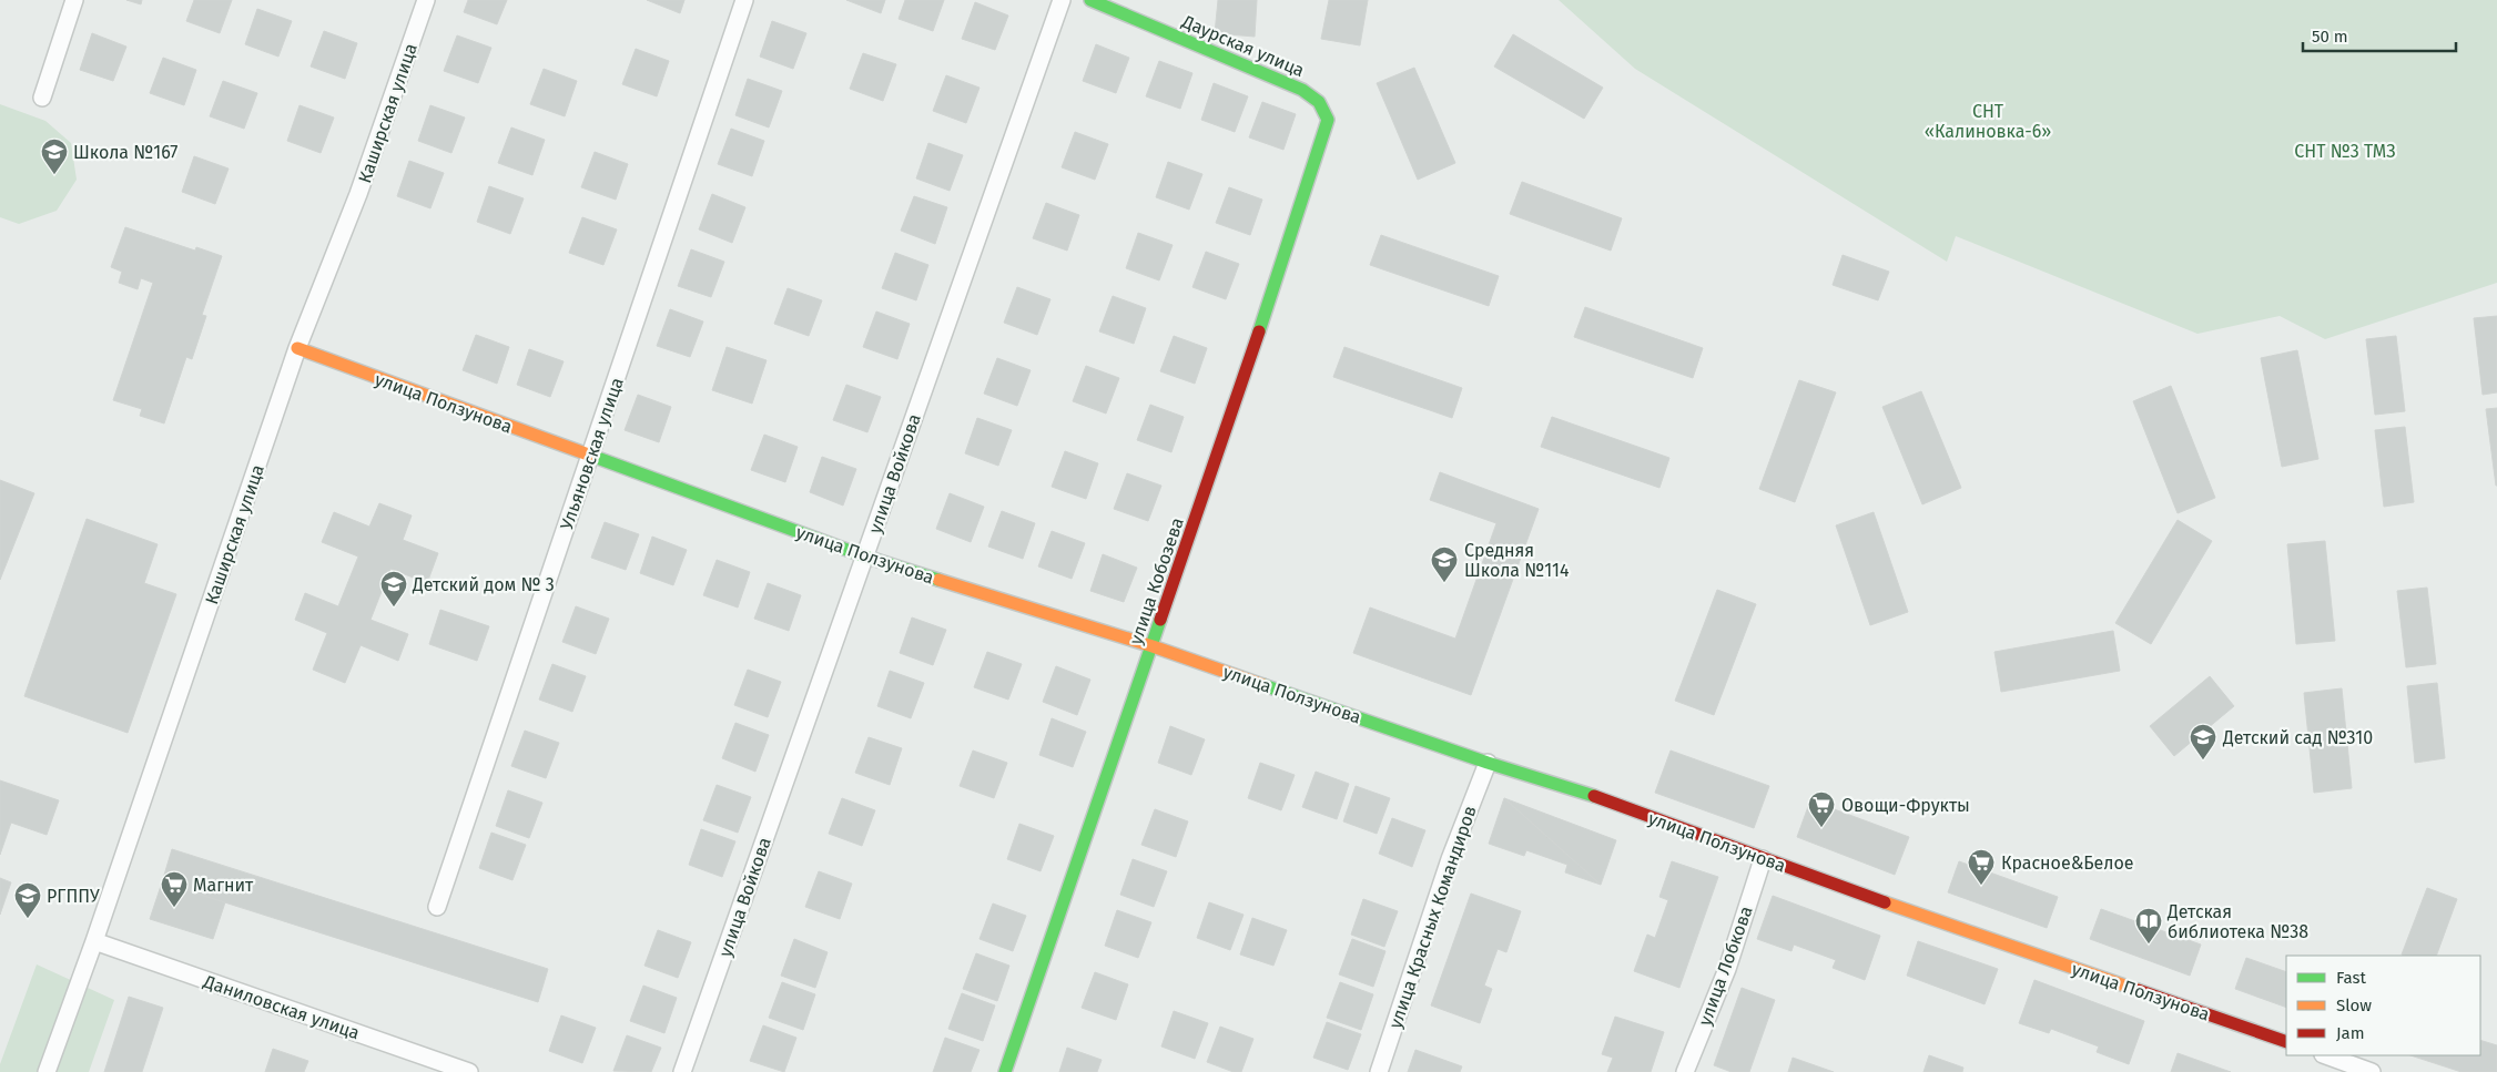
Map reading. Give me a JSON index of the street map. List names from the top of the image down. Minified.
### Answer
{"streets":{"street":["Даурская улица","Каширская улица","улица Ползунова","Ульяновская улица","улица Войкова","улица Кобозева","улица Красных Командиров","улица Лобкова","Даниловская улица"]},"crossings":[["Даурская улица","улица Кобозева"],["Каширская улица","улица Ползунова"],["Каширская улица","Даниловская улица"],["улица Ползунова","Ульяновская улица"],["улица Ползунова","улица Войкова"],["улица Ползунова","улица Кобозева"],["улица Ползунова","улица Красных Командиров"],["улица Ползунова","улица Лобкова"]],"parks":["СНТ «Калиновка-6»","СНТ №3 ТМЗ"],"places":{"school or university":["Школа №167","Средняя Школа №114","Детский дом № 3","Детский сад №310","РГППУ"],"supermarket":["Овощи-Фрукты","Красное&Белое","Магнит"],"library":["Детская библиотека №38"]},"legend":["Fast","Slow","Jam"],"scale_bar":"50 m"}
